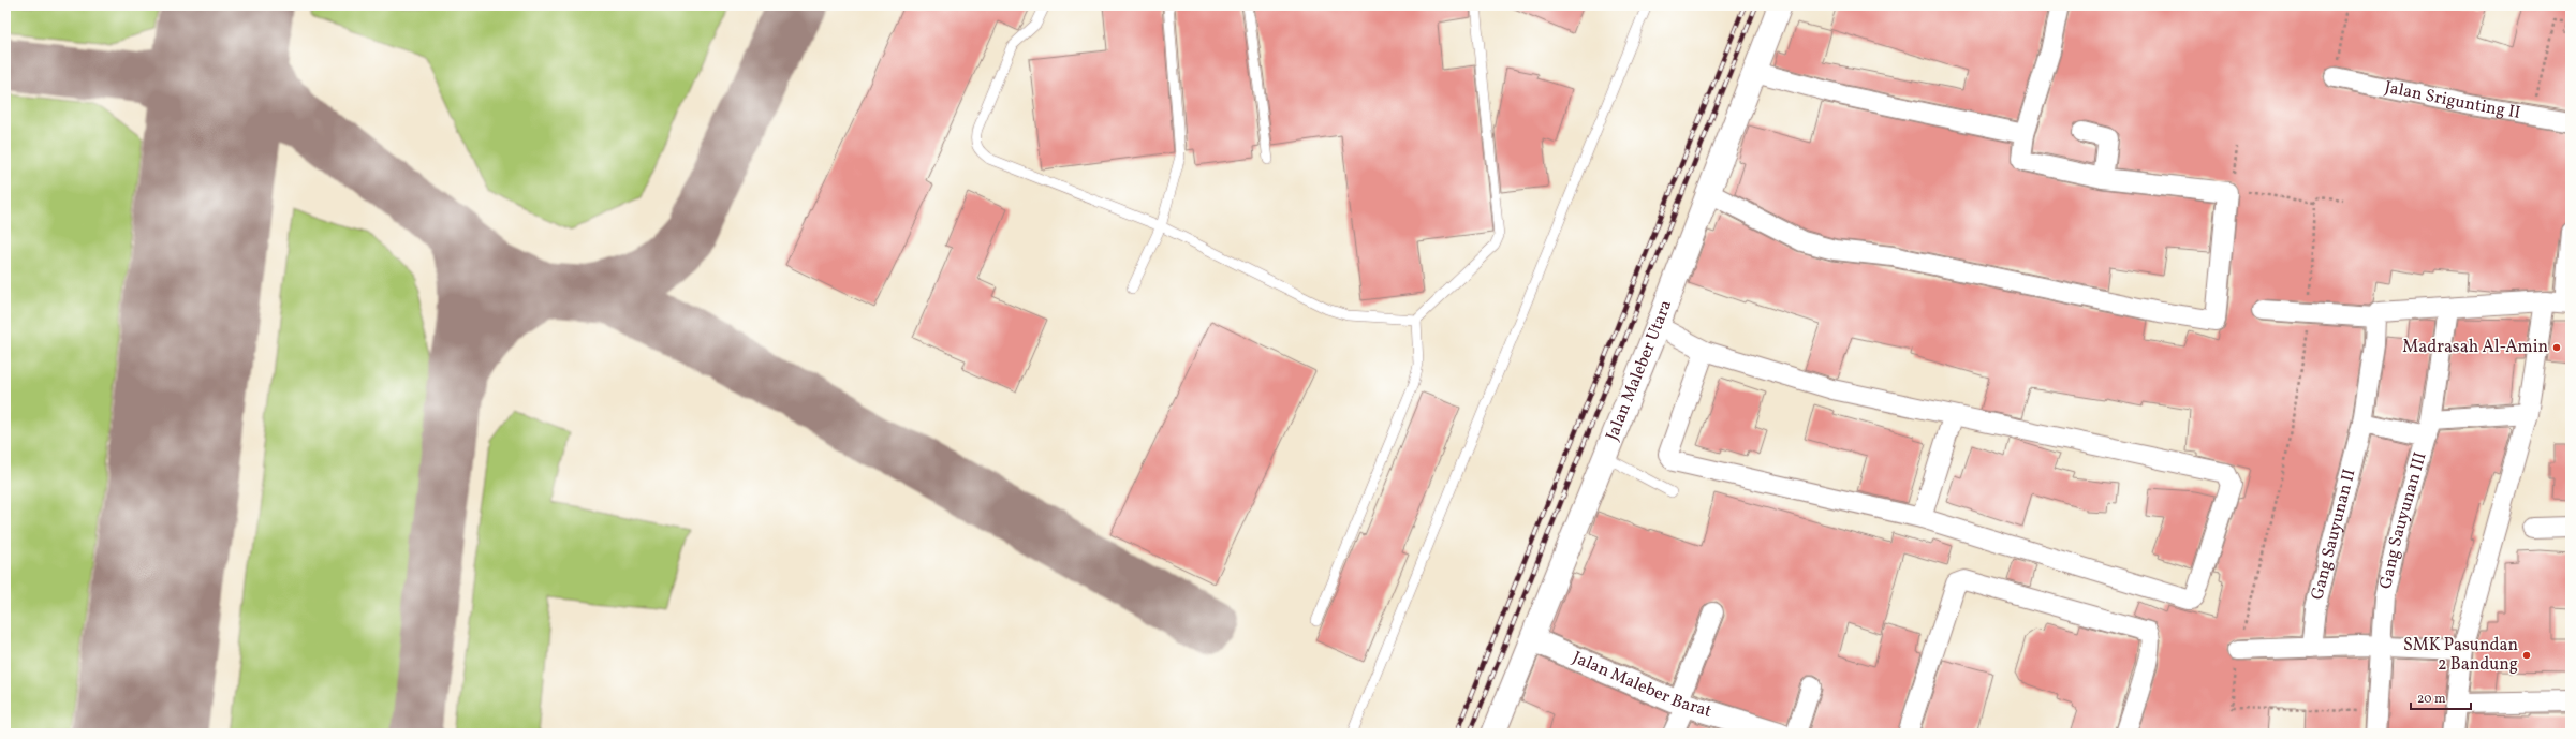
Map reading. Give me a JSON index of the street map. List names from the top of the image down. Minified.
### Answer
{"streets":{"street":["Jalan Srigunting II","Jalan Maleber Utara","Gang Sauyunan III","Gang Sauyunan II","Jalan Maleber Barat"]},"crossings":[["Jalan Maleber Utara","Jalan Maleber Barat"]],"places":["Madrasah Al-Amin","SMK Pasundan 2 Bandung"],"scale_bar":"20 m"}
